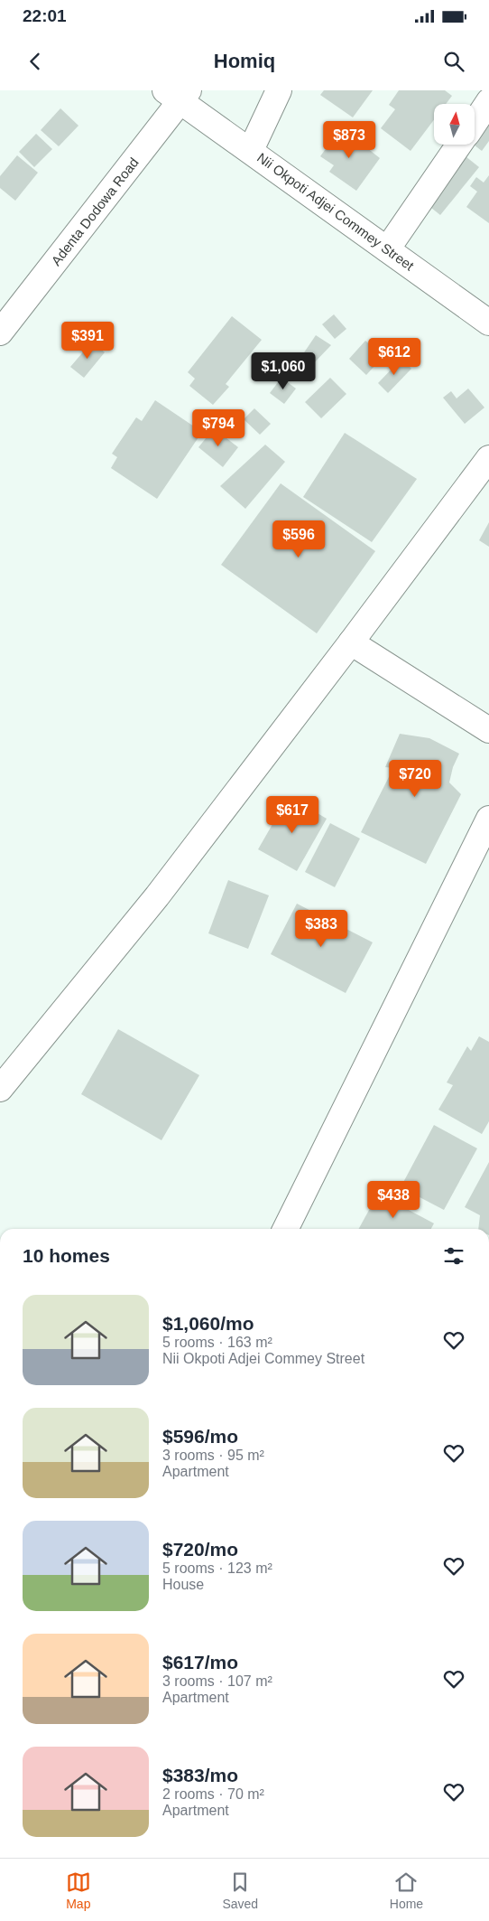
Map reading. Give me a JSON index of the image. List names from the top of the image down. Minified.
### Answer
{"streets":{"street":["Adenta Dodowa Road","Nii Okpoti Adjei Commey Street"]},"crossings":[["Adenta Dodowa Road","Nii Okpoti Adjei Commey Street"]],"north":"top","page":{"status":"22:01","header":"Homiq","price":["$873","$391","$612","$1,060","$794","$596","$720","$617","$383","$438"],"heading":"10 homes","list":[{"name":"$1,060/mo","note":"5 rooms · 163 m² · Nii Okpoti Adjei Commey Street"},{"name":"$596/mo","note":"3 rooms · 95 m² · Apartment"},{"name":"$720/mo","note":"5 rooms · 123 m² · House"},{"name":"$617/mo","note":"3 rooms · 107 m² · Apartment"},{"name":"$383/mo","note":"2 rooms · 70 m² · Apartment"}],"tabs":["Map","Saved","Home"]}}
